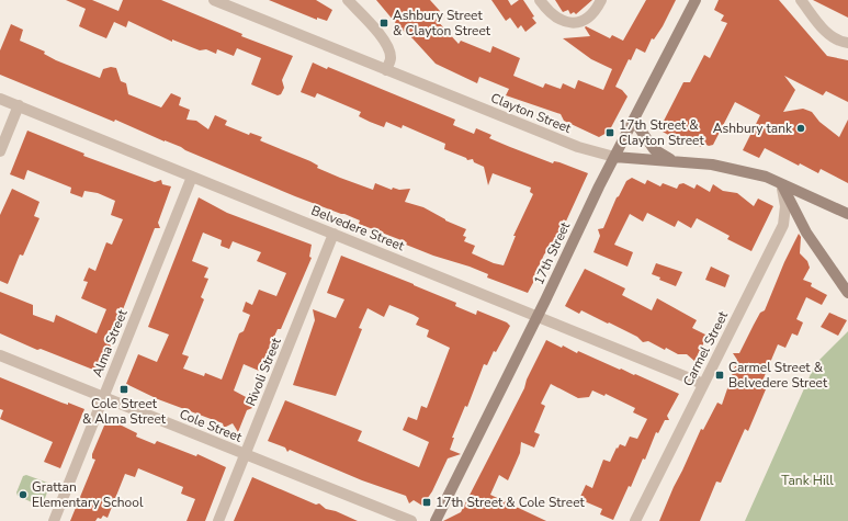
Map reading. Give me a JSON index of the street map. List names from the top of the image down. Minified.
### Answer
{"streets":{"main road":["Clayton Street","17th Street"],"street":["Belvedere Street","Alma Street","Carmel Street","Rivoli Street","Cole Street"]},"crossings":[["Clayton Street","17th Street"],["Clayton Street","Carmel Street"],["Belvedere Street","17th Street"],["Belvedere Street","Alma Street"],["Belvedere Street","Carmel Street"],["Belvedere Street","Rivoli Street"],["Alma Street","Cole Street"],["Rivoli Street","Cole Street"]],"parks":["Tank Hill"],"places":{"transit":["Ashbury Street & Clayton Street","17th Street & Clayton Street","Carmel Street & Belvedere Street","Cole Street & Alma Street","17th Street & Cole Street"],"other":["Ashbury tank","Grattan Elementary School"]}}
